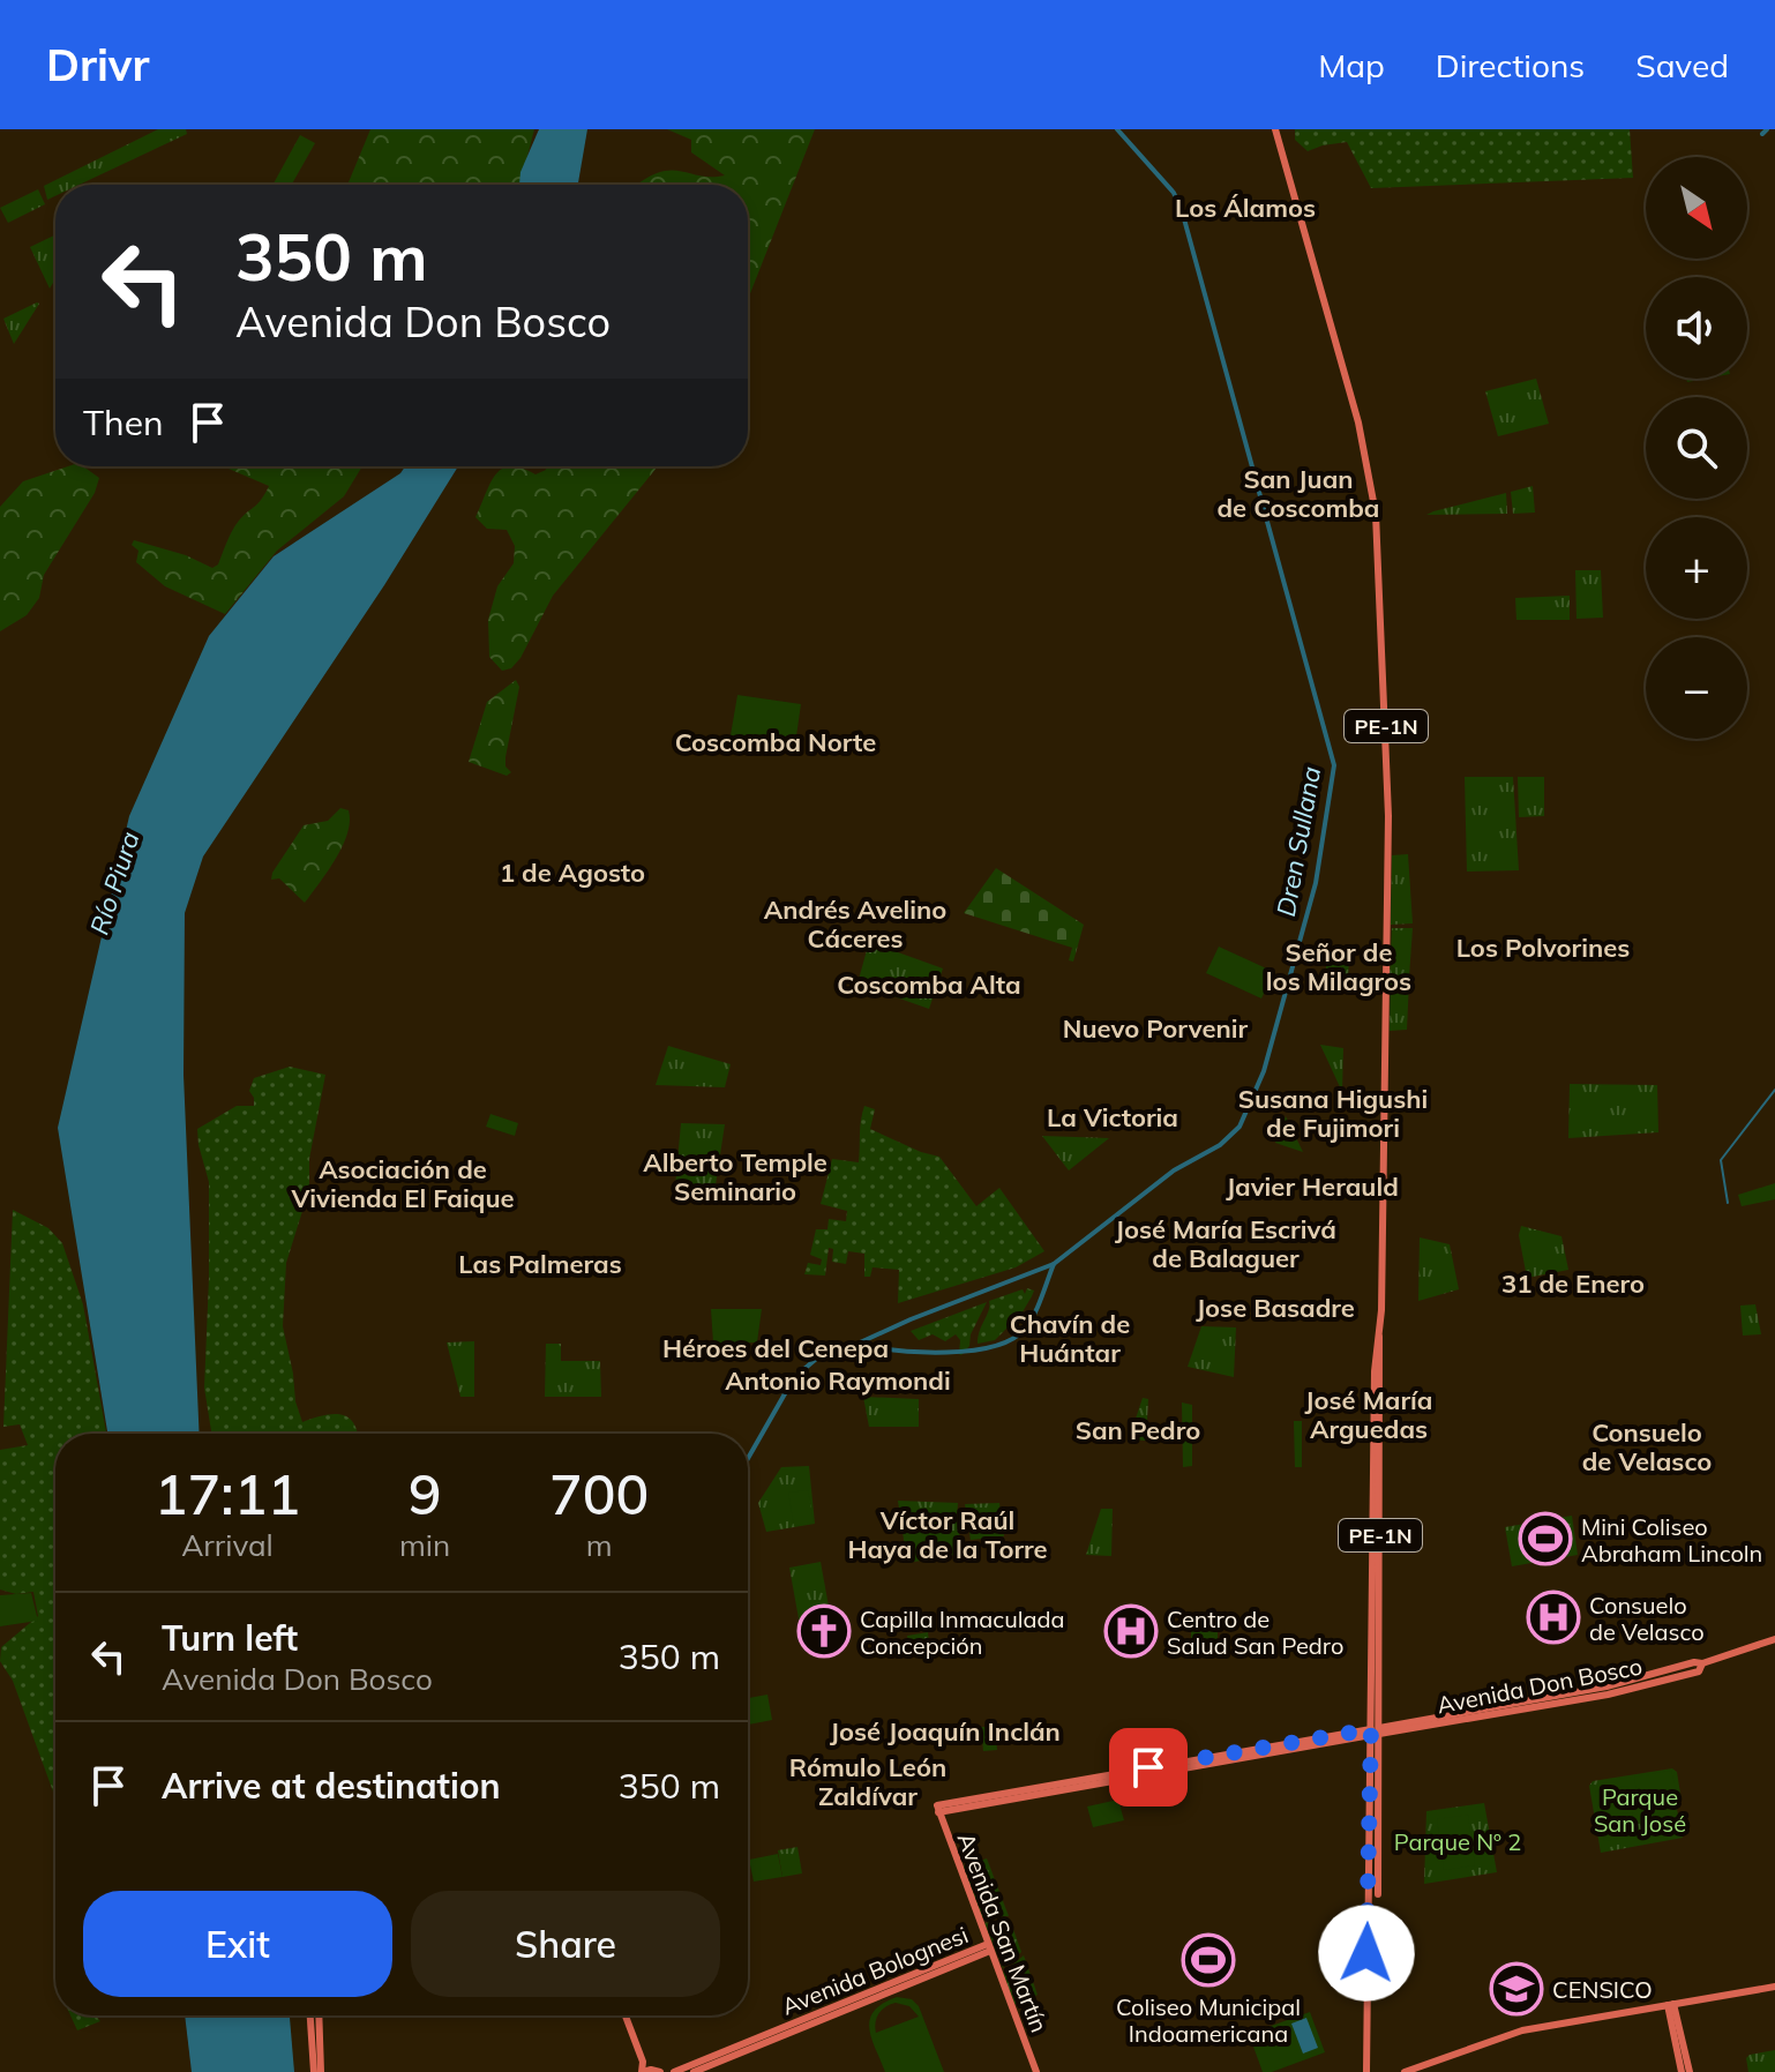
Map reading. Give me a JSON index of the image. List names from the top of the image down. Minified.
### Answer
{"streets":{"main road":["PE-1N","Avenida Don Bosco","Avenida San Martín","Avenida Bolognesi"]},"crossings":[["PE-1N","Avenida Don Bosco"],["Avenida Don Bosco","Avenida San Martín"],["Avenida San Martín","Avenida Bolognesi"]],"districts":["Los Álamos","San Juan de Coscomba","Coscomba Norte","1 de Agosto","Andrés Avelino Cáceres","Los Polvorines","Señor de los Milagros","Coscomba Alta","Nuevo Porvenir","Susana Higushi de Fujimori","La Victoria","Alberto Temple Seminario","Asociación de Vivienda El Faique","Javier Herauld","José María Escrivá de Balaguer","Las Palmeras","31 de Enero","Jose Basadre","Chavín de Huántar","Héroes del Cenepa","Antonio Raymondi","José María Arguedas","San Pedro","Consuelo de Velasco","Víctor Raúl Haya de la Torre","José Joaquín Inclán","Rómulo León Zaldívar"],"water":["Dren Sullana","Río Piura"],"parks":["Parque San José","Parque Nº 2"],"places":{"sports":["Mini Coliseo Abraham Lincoln","Coliseo Municipal Indoamericana"],"hospital":["Consuelo de Velasco","Centro de Salud San Pedro"],"church":["Capilla Inmaculada Concepción"],"school or university":["CENSICO"]},"north":"bottom right","page":{"header":"Drivr","nav":["Map","Directions","Saved"],"map_buttons":["+","−"],"turn":["350 m","Avenida Don Bosco"],"then":"Then","eta":["17:11","Arrival","9","min","700","m"],"list":[{"name":"Turn left","note":"Avenida Don Bosco","value":"350 m"},{"name":"Arrive at destination","value":"350 m"}],"buttons":["Exit","Share"]}}
